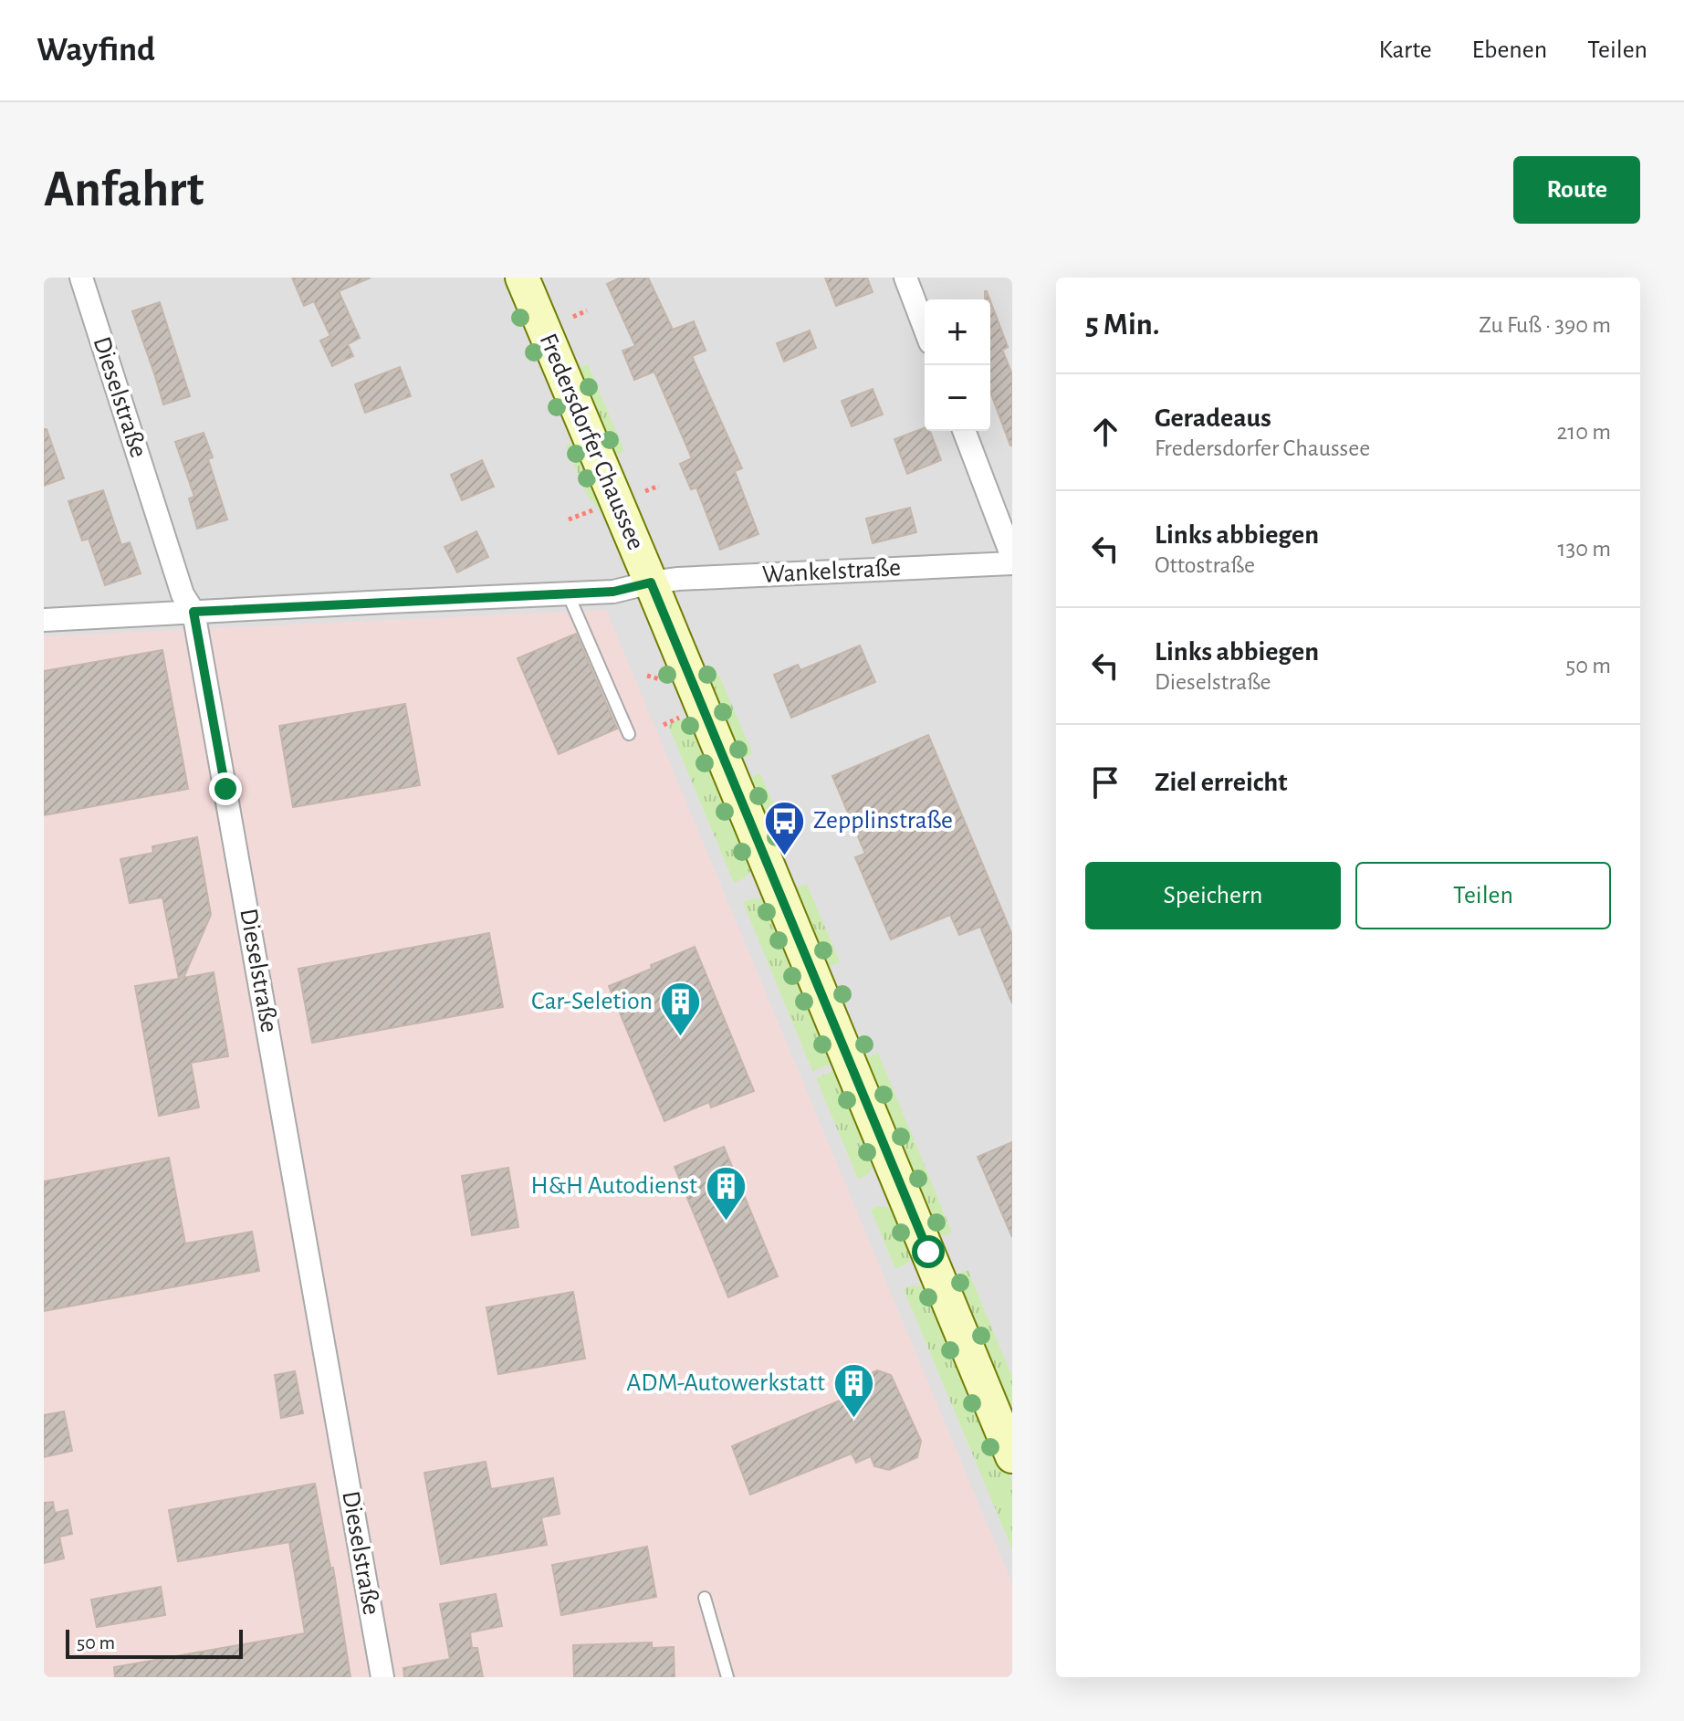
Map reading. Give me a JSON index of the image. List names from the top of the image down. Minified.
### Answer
{"streets":{"main road":["Fredersdorfer Chaussee"],"street":["Dieselstraße","Wankelstraße"]},"crossings":[["Dieselstraße","Wankelstraße"],["Fredersdorfer Chaussee","Wankelstraße"]],"places":{"bus stop":["Zepplinstraße"],"building":["Car-Seletion","H&H Autodienst","ADM-Autowerkstatt"]},"scale_bar":"50 m","page":{"header":"Wayfind","nav":["Karte","Ebenen","Teilen"],"buttons":["Route",["Speichern","Teilen"]],"title":"Anfahrt","heading":["5 Min.","Zu Fuß · 390 m"],"map_buttons":["+","−"],"list":[["Geradeaus","Fredersdorfer Chaussee","210 m"],["Links abbiegen","Ottostraße","130 m"],["Links abbiegen","Dieselstraße","50 m"],"Ziel erreicht"],"scale":"50 m"}}
